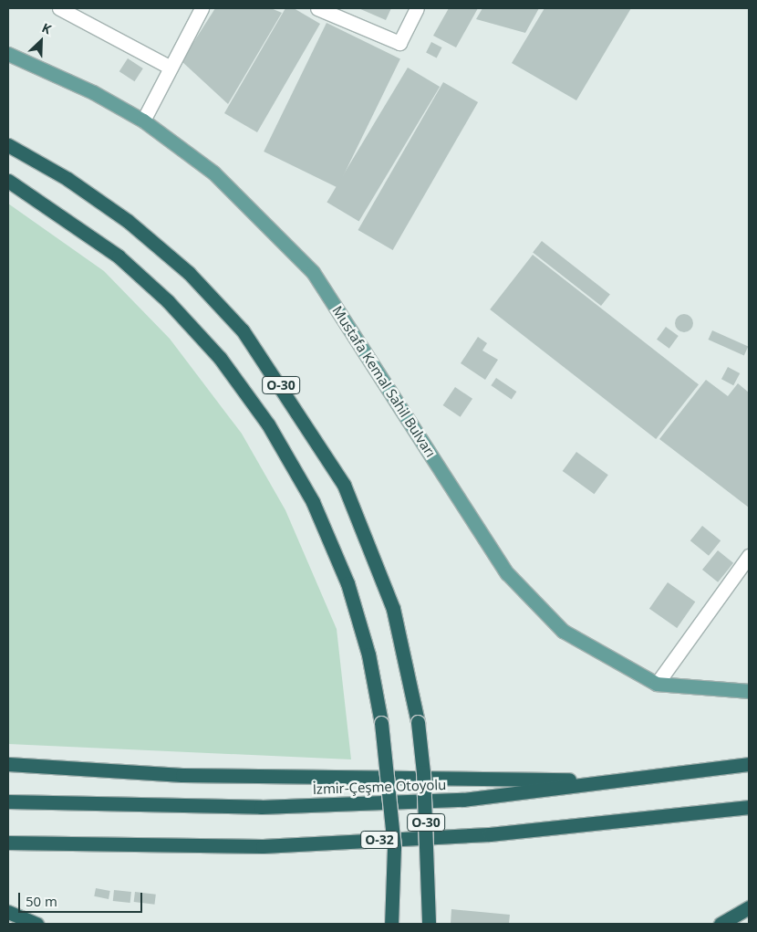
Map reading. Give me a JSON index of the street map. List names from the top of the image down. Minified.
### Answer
{"streets":{"highway":["O-30","İzmir-Çeşme Otoyolu","O-32"],"main road":["Mustafa Kemal Sahil Bulvarı"]},"scale_bar":"50 m","north":"top right"}
